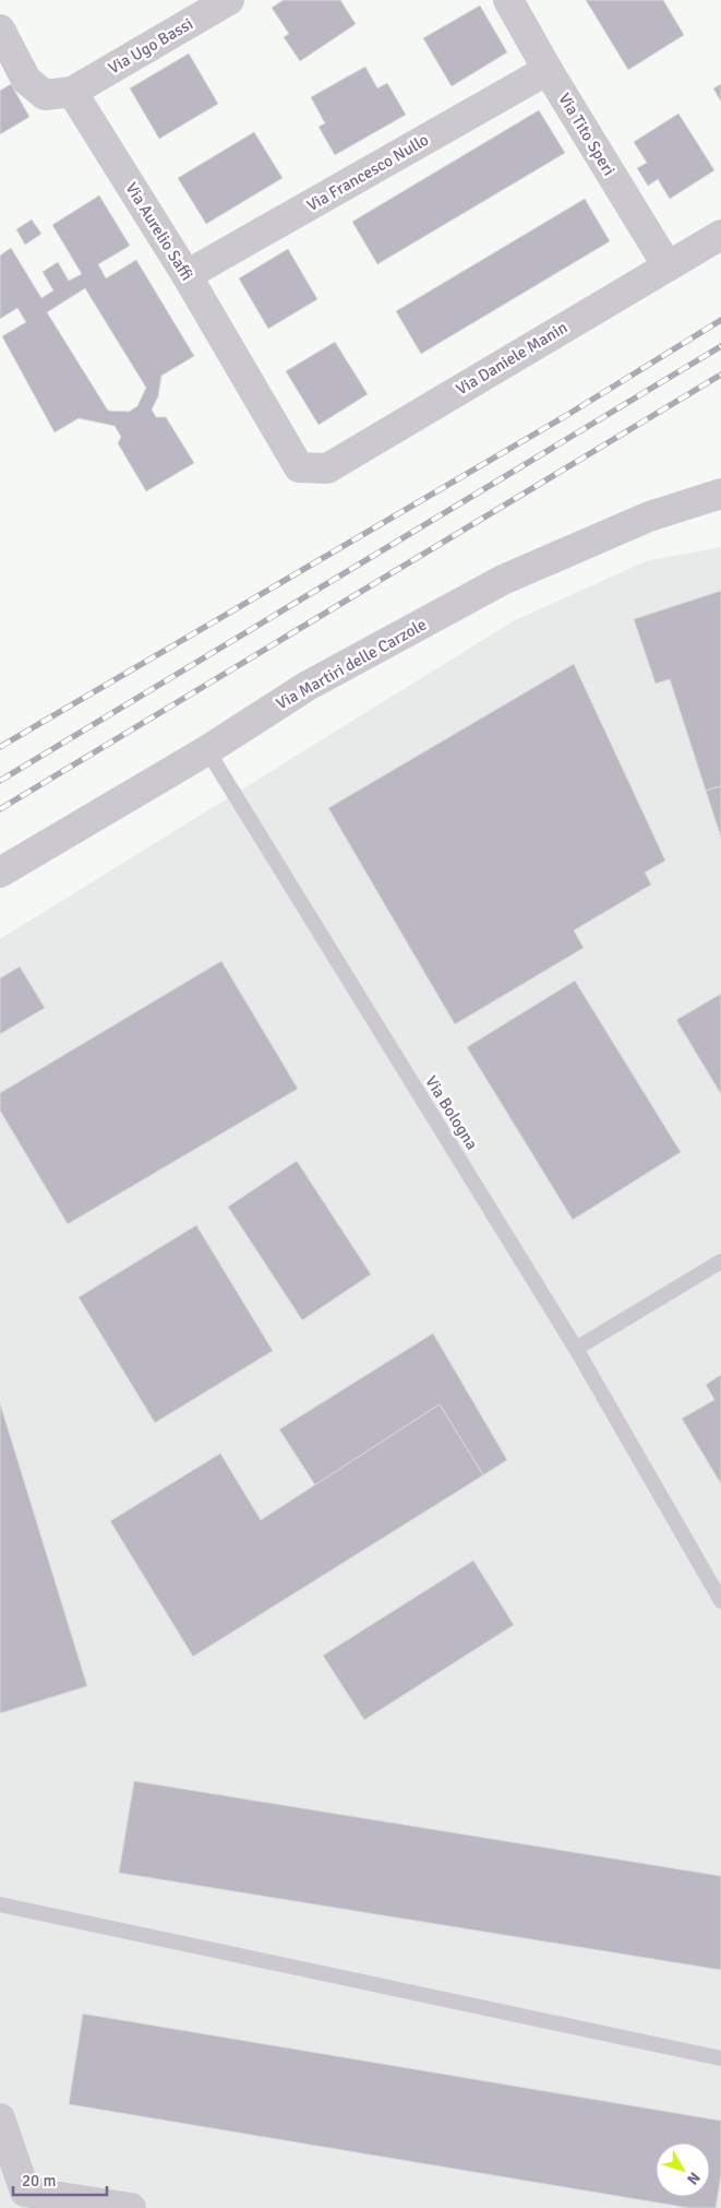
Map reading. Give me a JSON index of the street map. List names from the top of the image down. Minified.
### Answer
{"streets":{"street":["Via Ugo Bassi","Via Tito Speri","Via Francesco Nullo","Via Aurelio Saffi","Via Daniele Manin","Via Martiri delle Carzole"],"lane":["Via Bologna"]},"crossings":[["Via Ugo Bassi","Via Aurelio Saffi"],["Via Tito Speri","Via Francesco Nullo"],["Via Tito Speri","Via Daniele Manin"],["Via Francesco Nullo","Via Aurelio Saffi"],["Via Aurelio Saffi","Via Daniele Manin"],["Via Martiri delle Carzole","Via Bologna"]],"scale_bar":"20 m","north":"bottom right"}
